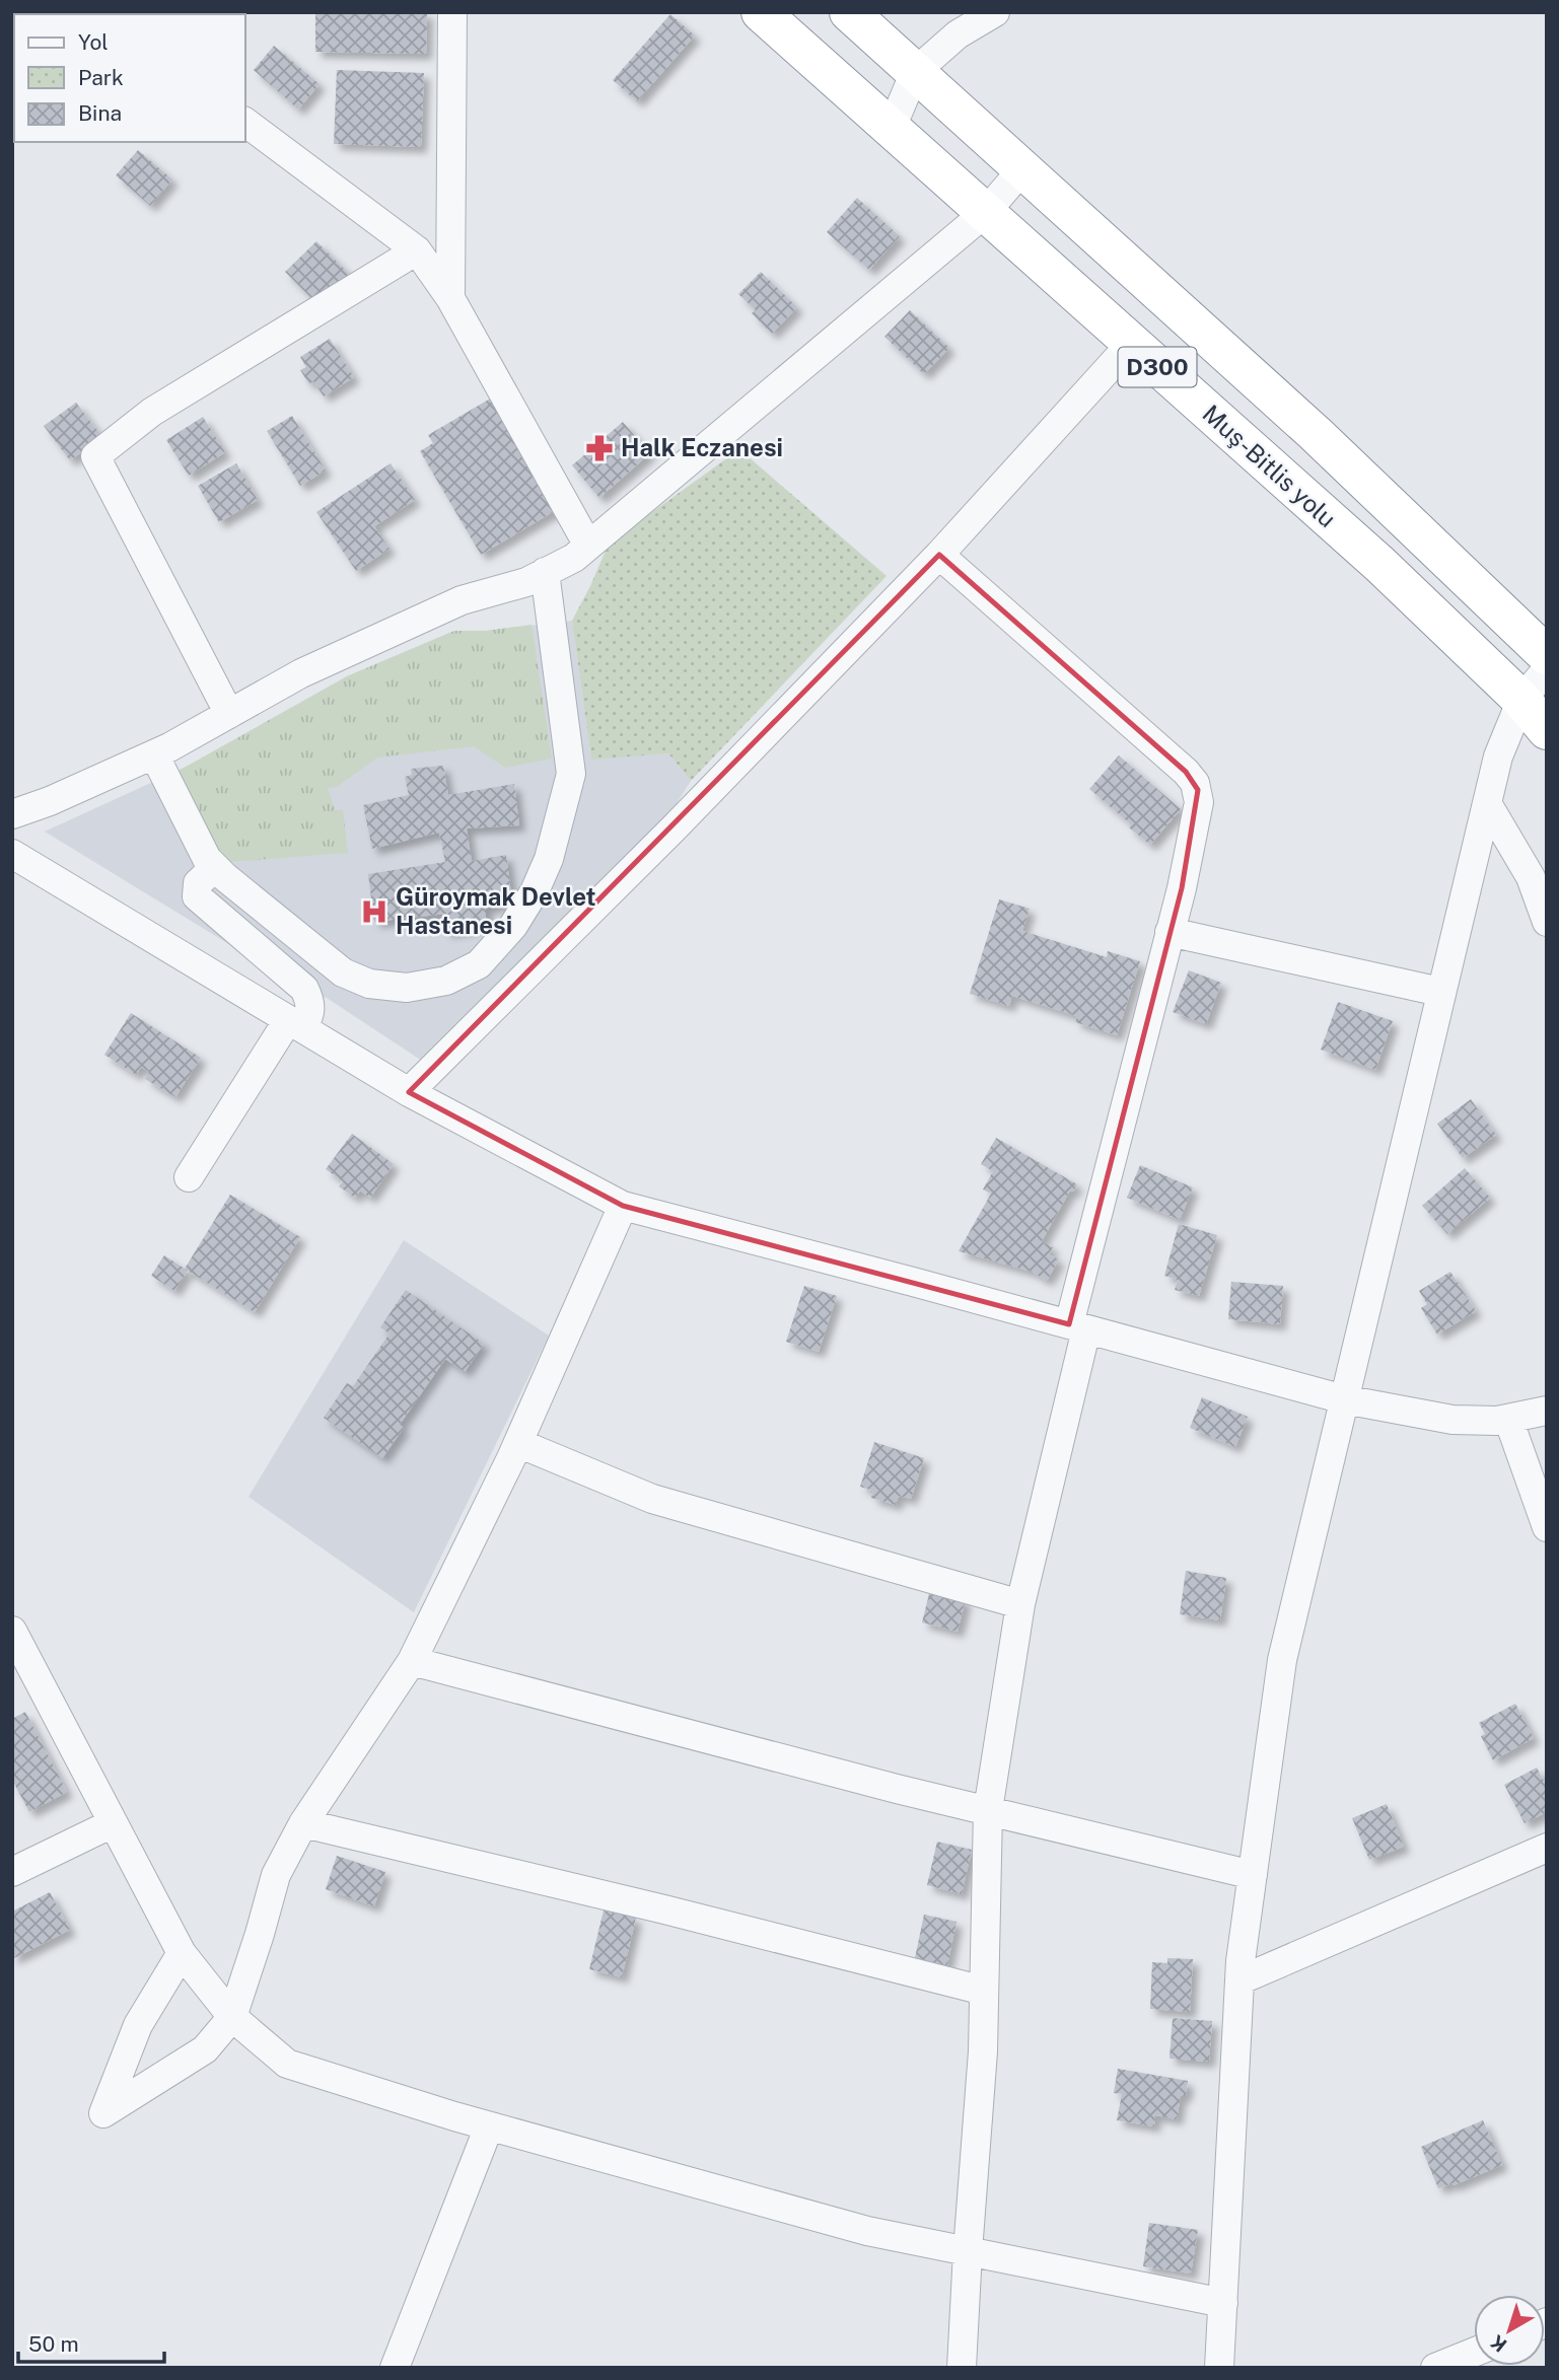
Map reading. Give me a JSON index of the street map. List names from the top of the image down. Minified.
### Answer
{"streets":{"highway":["D300","Muş-Bitlis yolu"]},"places":{"pharmacy":["Halk Eczanesi"],"hospital":["Güroymak Devlet Hastanesi"]},"legend":["Yol","Park","Bina"],"scale_bar":"50 m","north":"bottom left"}
